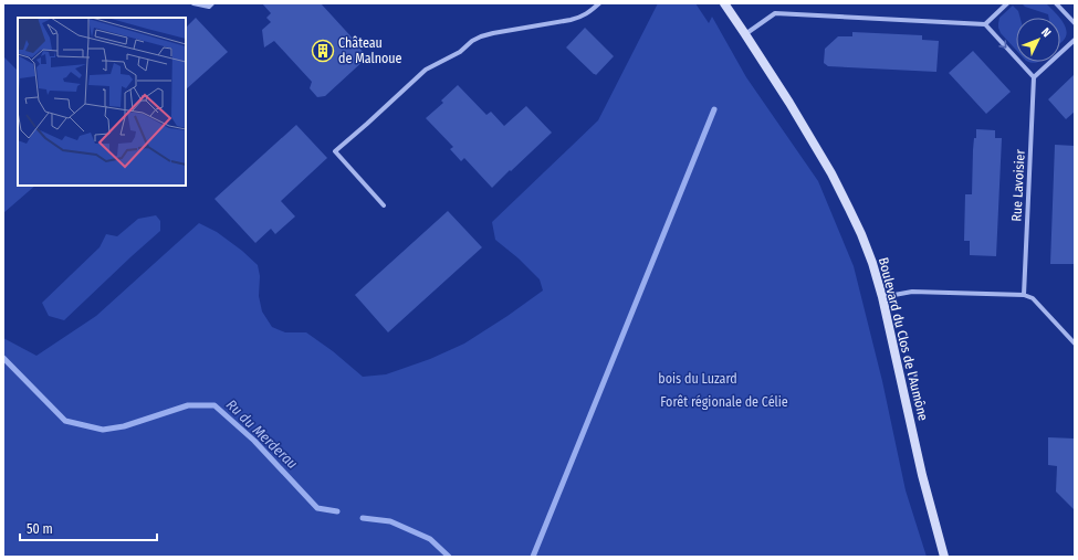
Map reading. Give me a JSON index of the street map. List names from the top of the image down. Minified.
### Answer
{"streets":{"street":["Rue Lavoisier","Boulevard du Clos de l'Aumône"]},"water":["Ru du Merderau"],"parks":["bois du Luzard","Forêt régionale de Célie"],"places":{"building":["Château de Malnoue"]},"scale_bar":"50 m","north":"top right"}
